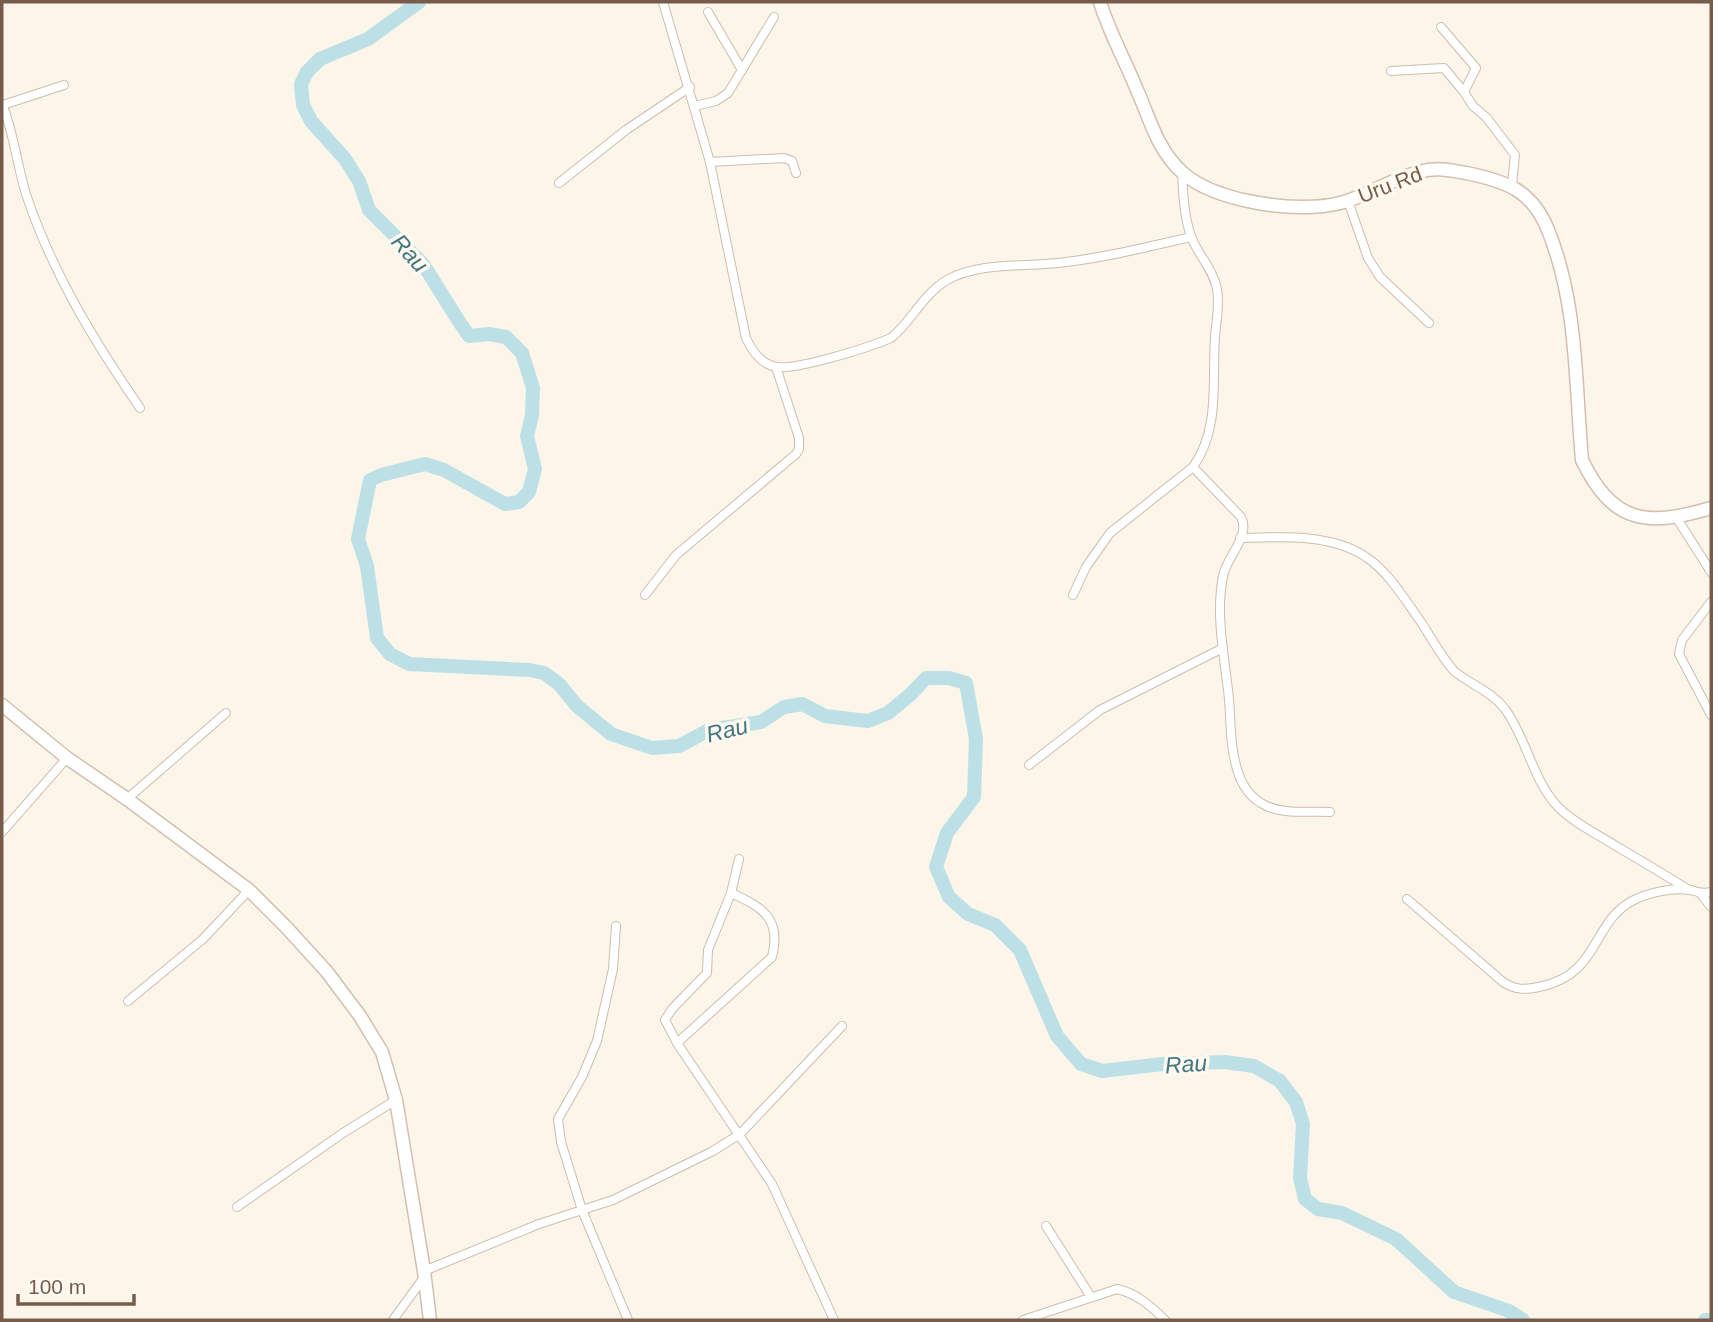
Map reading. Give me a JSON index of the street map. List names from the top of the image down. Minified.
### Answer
{"streets":{"street":["Uru Rd"]},"water":["Rau"],"scale_bar":"100 m"}
